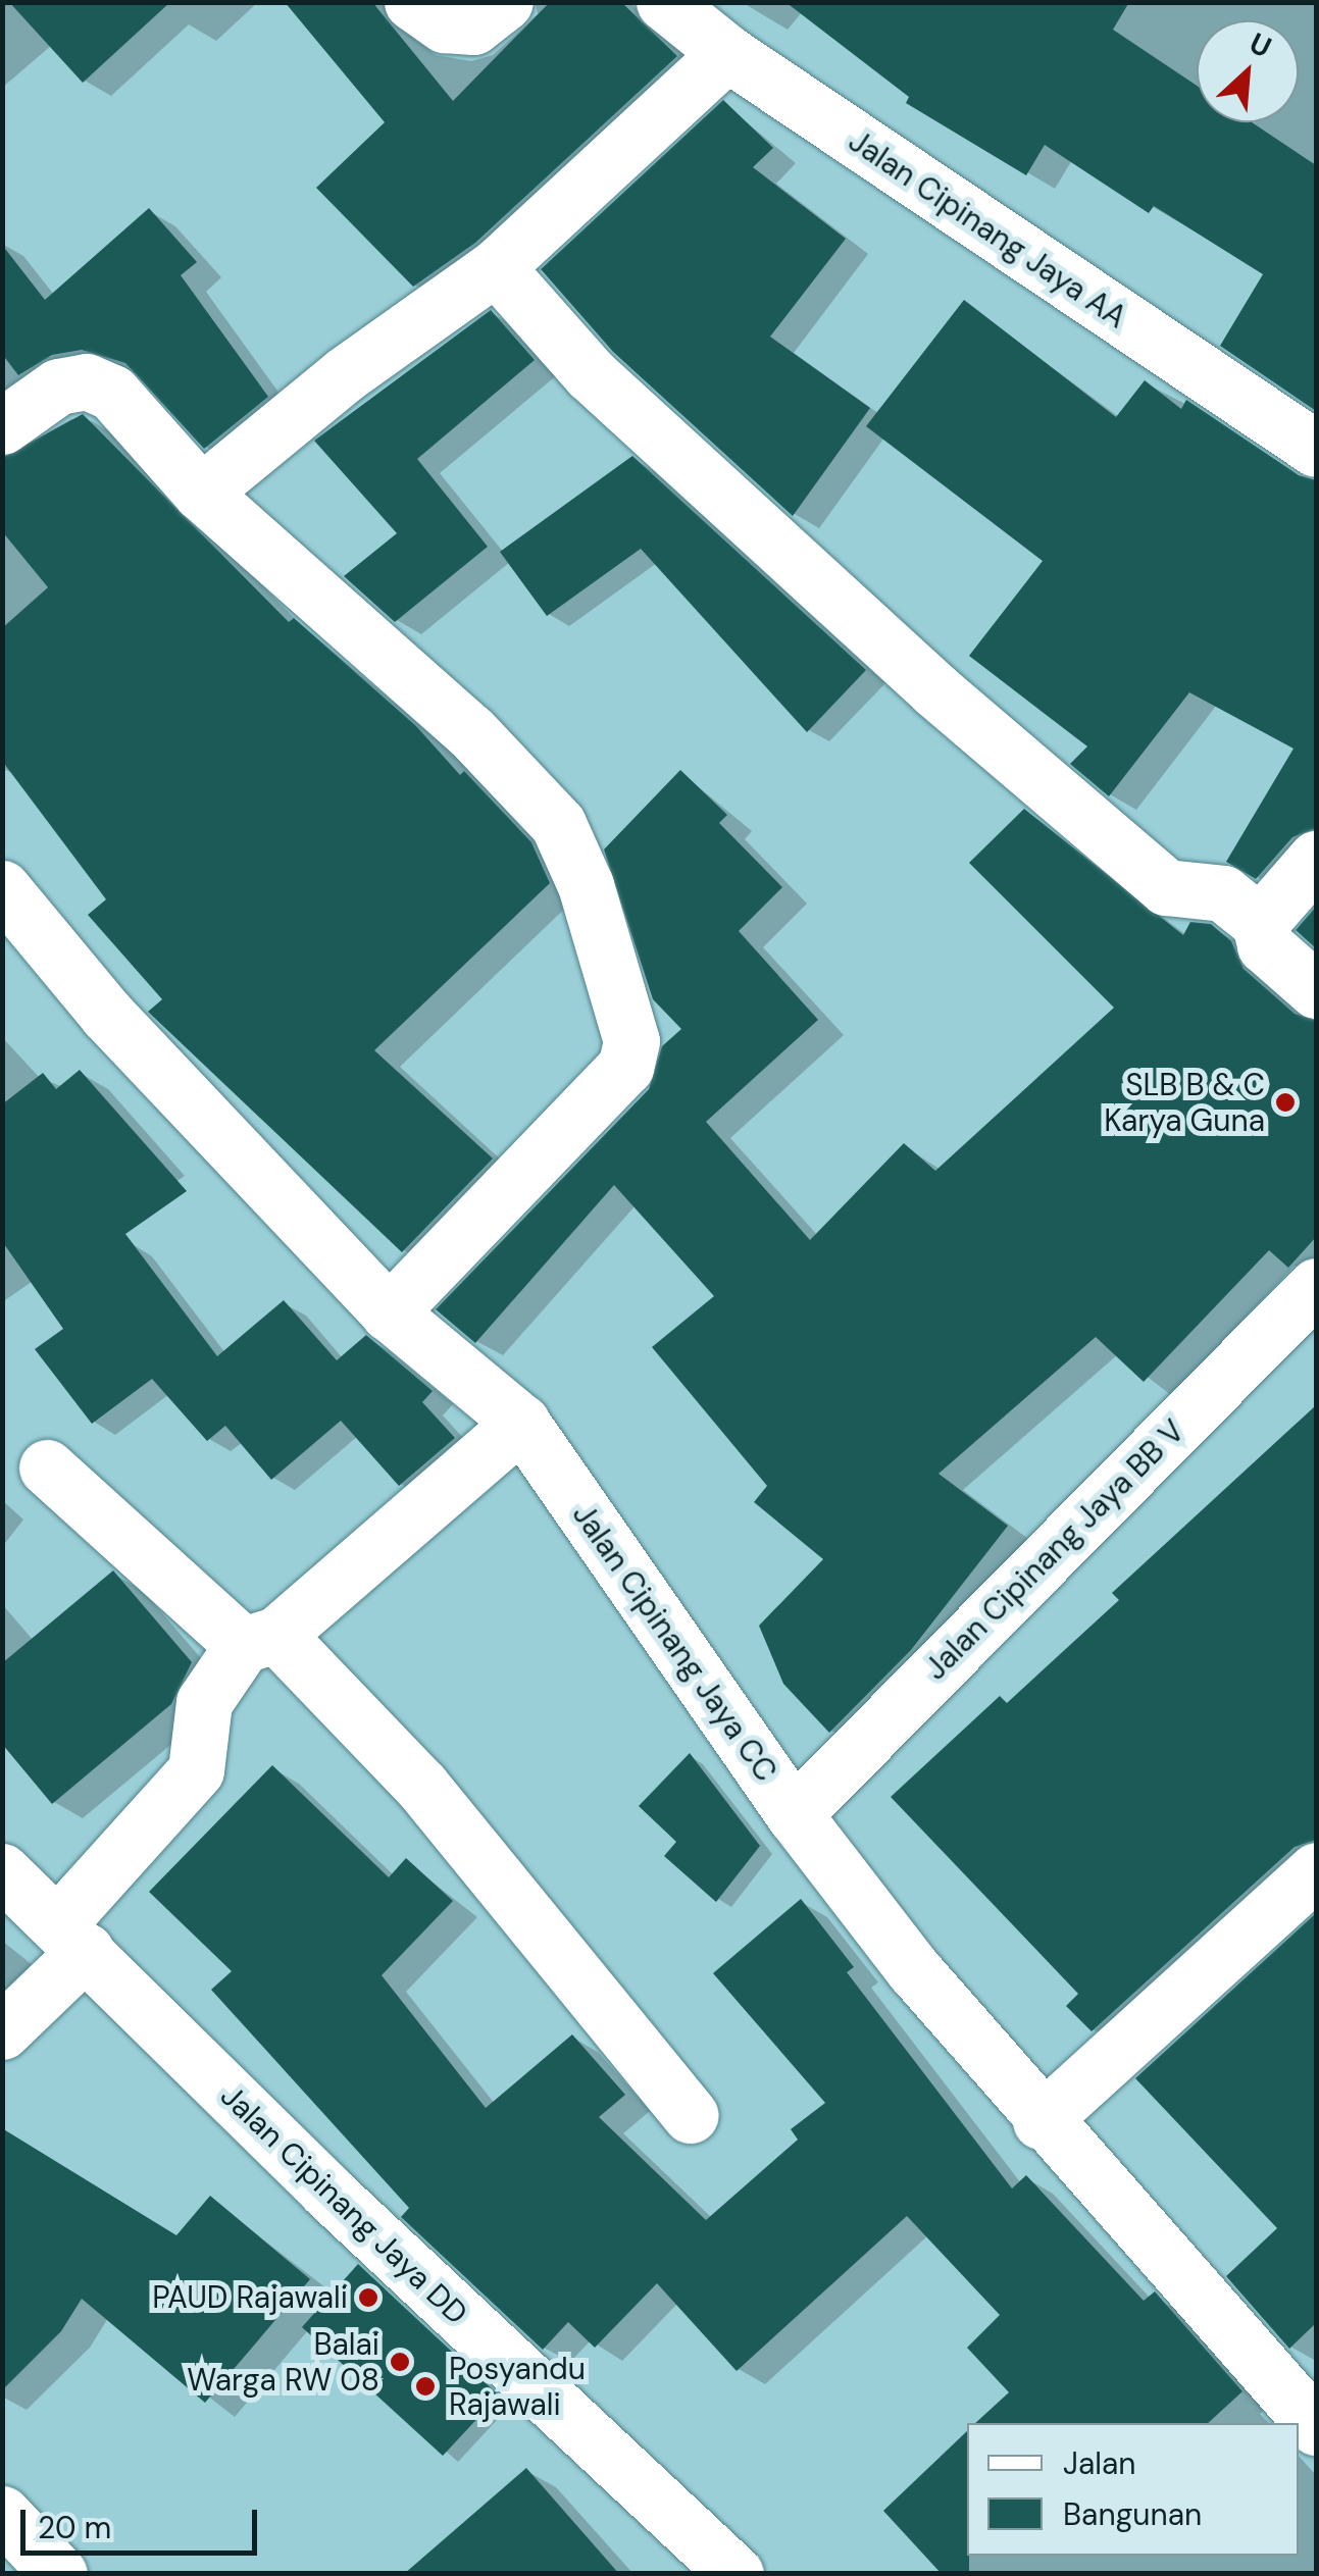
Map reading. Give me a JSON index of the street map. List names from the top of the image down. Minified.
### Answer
{"streets":{"street":["Jalan Cipinang Jaya AA","Jalan Cipinang Jaya BB V","Jalan Cipinang Jaya CC","Jalan Cipinang Jaya DD"]},"crossings":[["Jalan Cipinang Jaya BB V","Jalan Cipinang Jaya CC"]],"places":["SLB B & C Karya Guna","PAUD Rajawali","Balai Warga RW 08","Posyandu Rajawali"],"legend":["Jalan","Bangunan"],"scale_bar":"20 m","north":"top right"}
